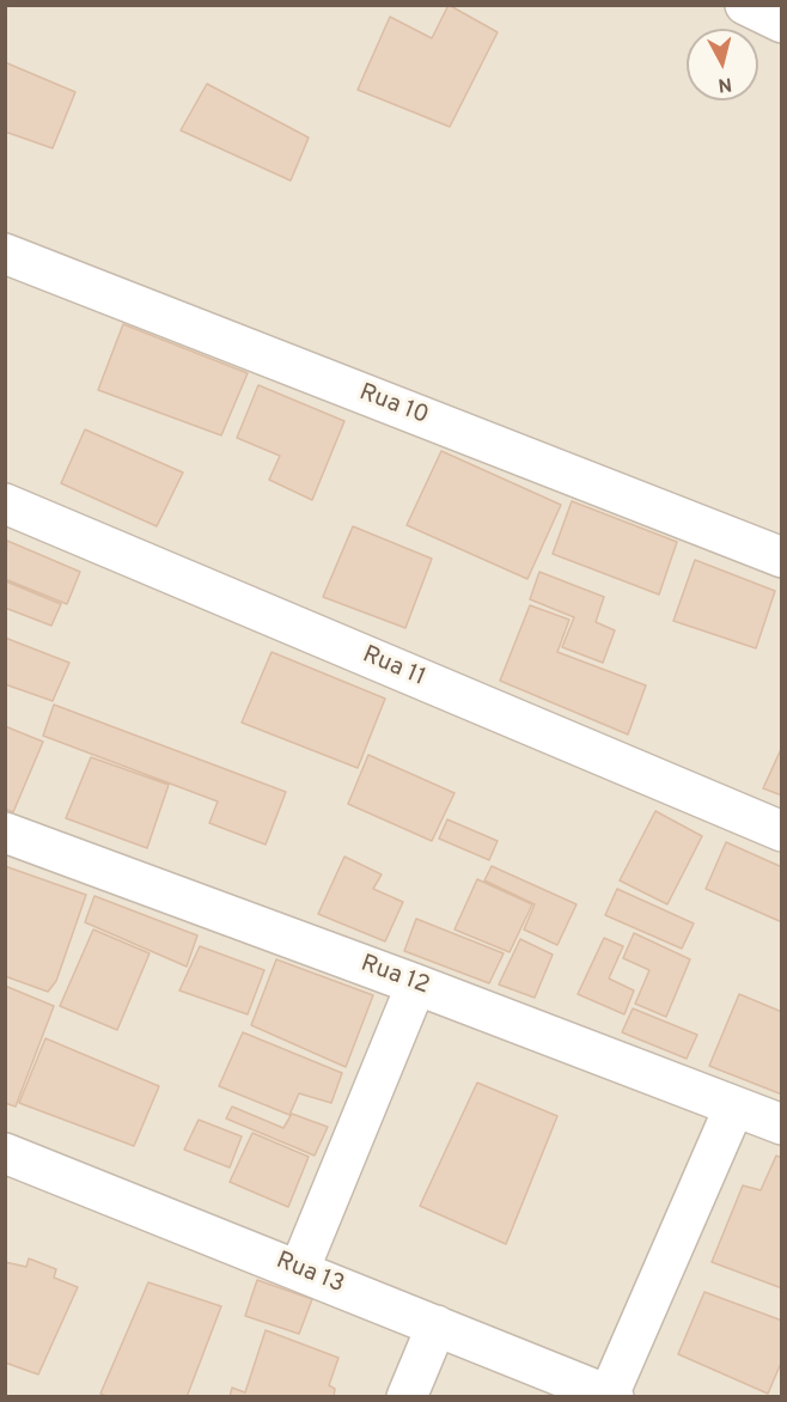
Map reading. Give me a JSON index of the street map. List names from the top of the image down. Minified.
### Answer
{"streets":{"street":["Rua 10","Rua 11","Rua 12","Rua 13"]},"north":"bottom"}
